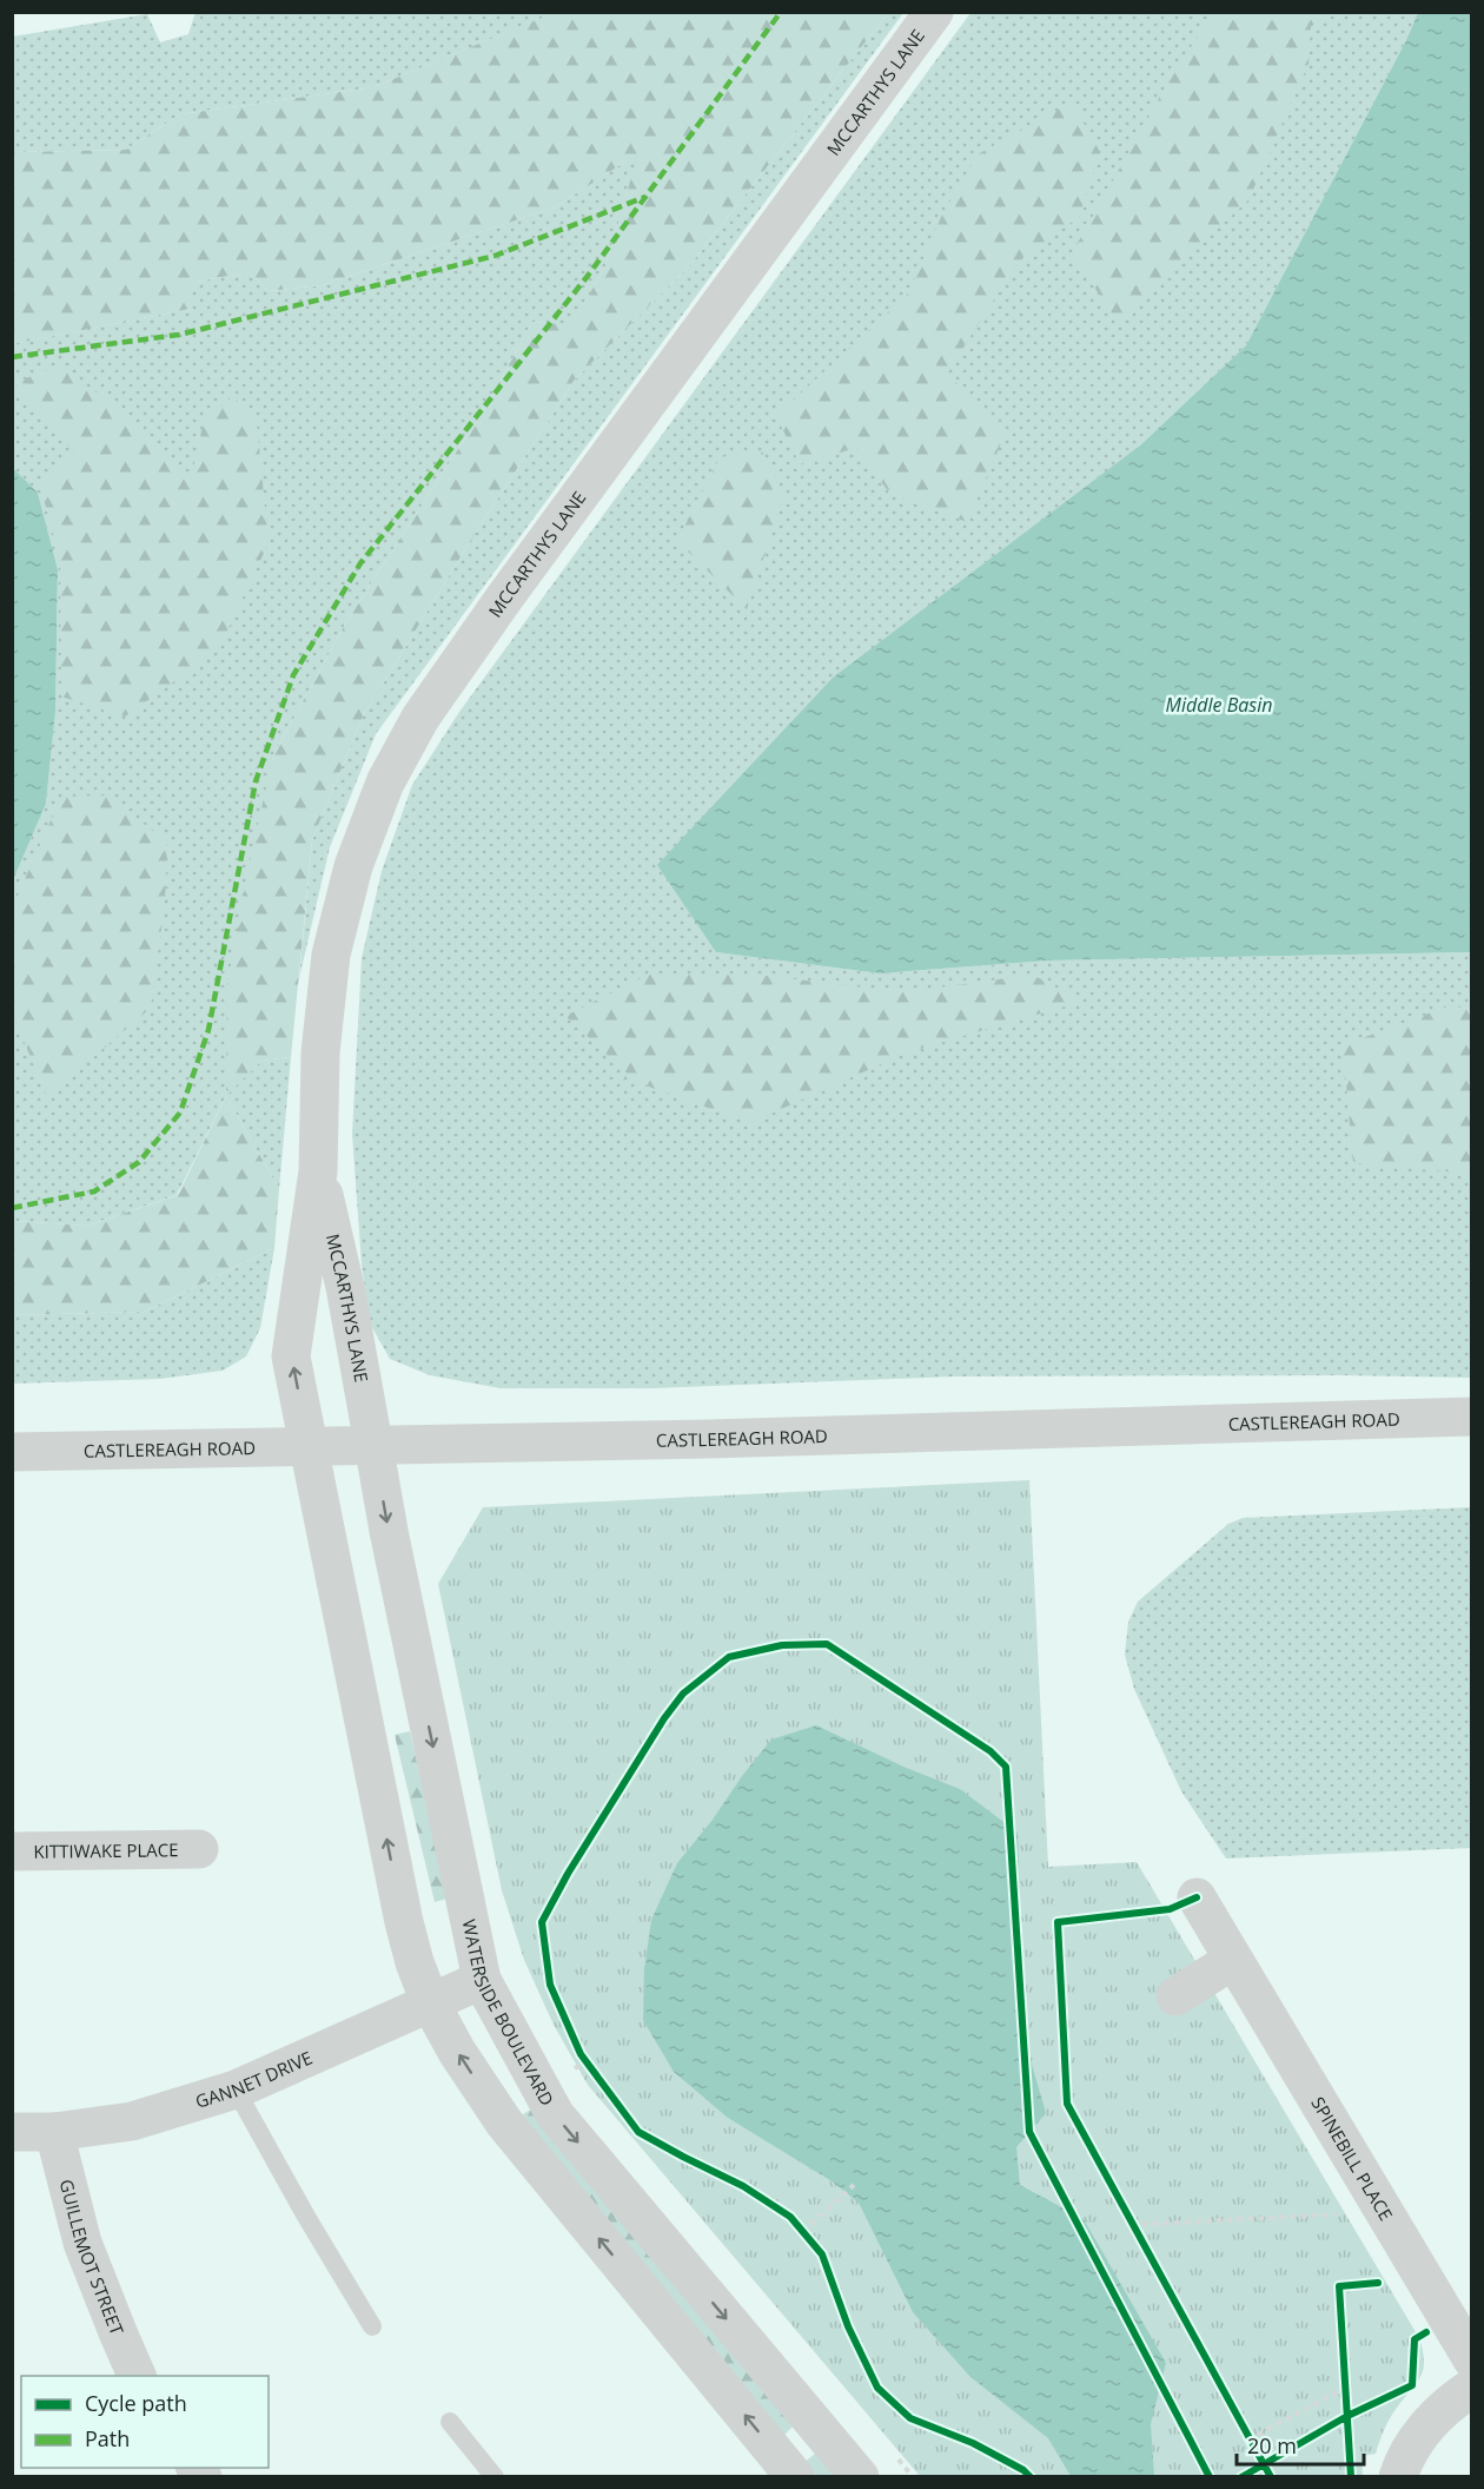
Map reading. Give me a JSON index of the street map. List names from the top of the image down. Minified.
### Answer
{"streets":{"street":["MCCARTHYS LANE","CASTLEREAGH ROAD","KITTIWAKE PLACE","WATERSIDE BOULEVARD","GANNET DRIVE","SPINEBILL PLACE","GUILLEMOT STREET"]},"crossings":[["MCCARTHYS LANE","CASTLEREAGH ROAD"],["MCCARTHYS LANE","WATERSIDE BOULEVARD"],["CASTLEREAGH ROAD","WATERSIDE BOULEVARD"],["WATERSIDE BOULEVARD","GANNET DRIVE"],["GANNET DRIVE","GUILLEMOT STREET"]],"water":["Middle Basin"],"legend":["Cycle path","Path"],"scale_bar":"20 m"}
